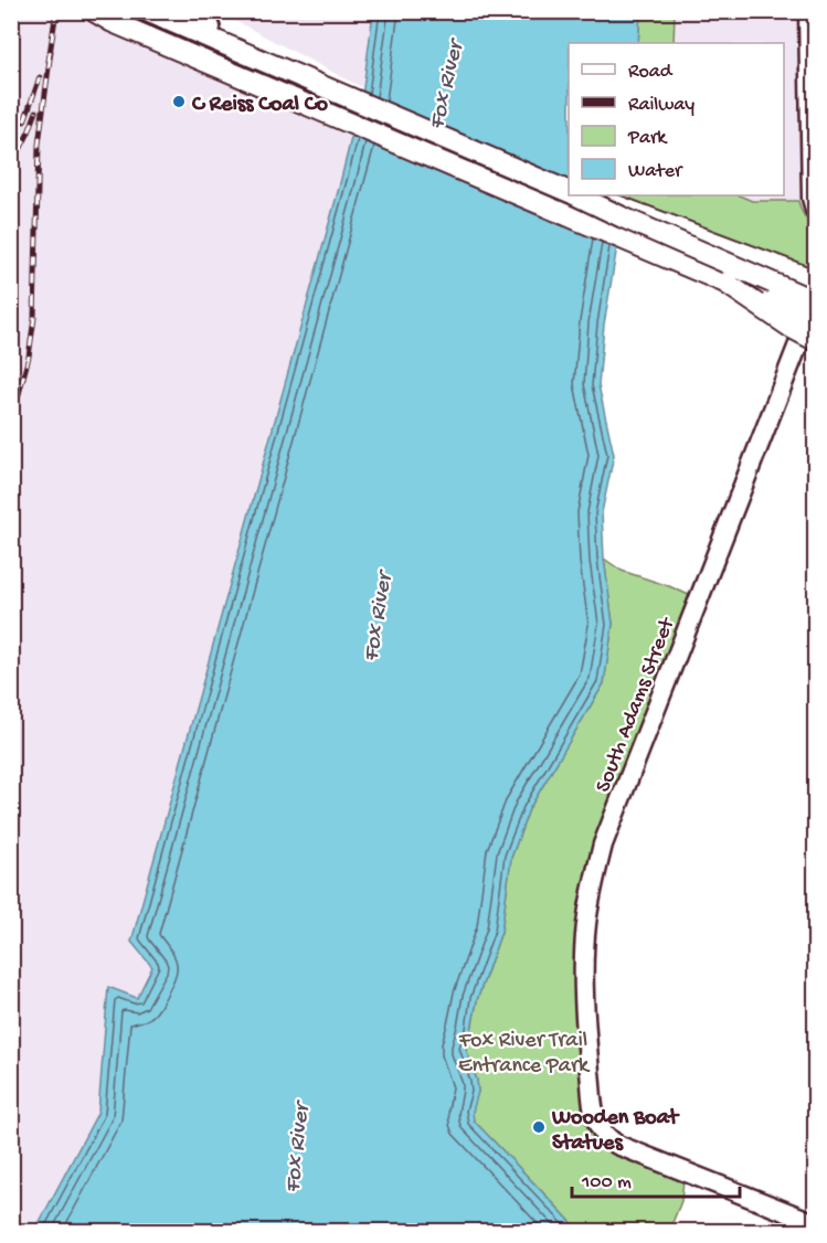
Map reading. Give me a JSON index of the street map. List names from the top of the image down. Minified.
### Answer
{"streets":{"street":["South Adams Street"]},"water":["Fox River"],"parks":["Fox River Trail Entrance Park"],"places":["C Reiss Coal Co","Wooden Boat Statues"],"legend":["Road","Railway","Park","Water"],"scale_bar":"100 m"}
